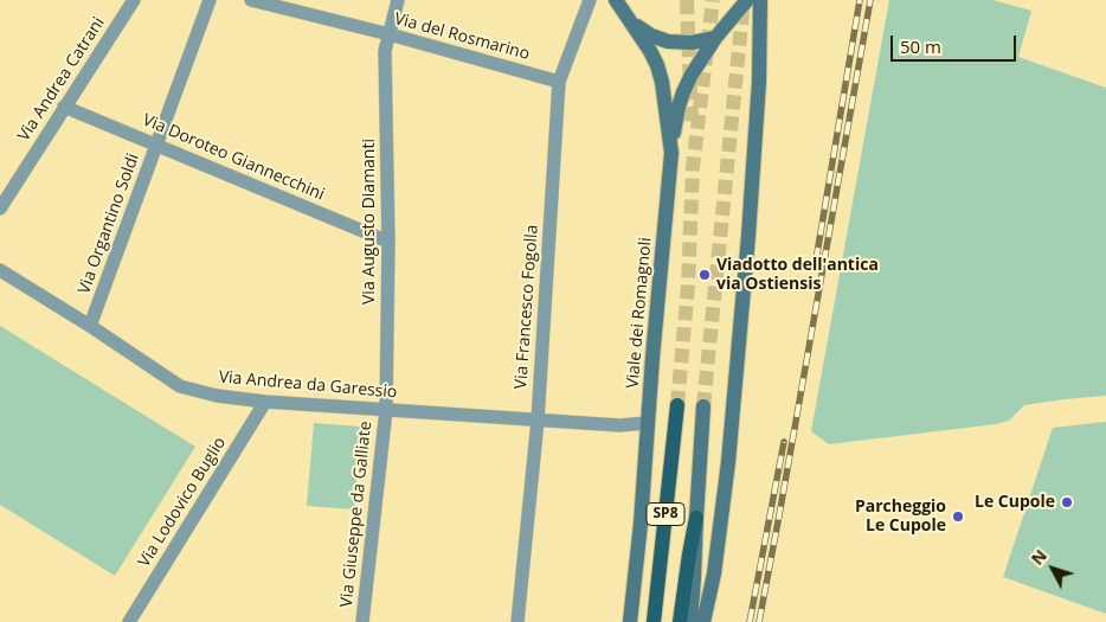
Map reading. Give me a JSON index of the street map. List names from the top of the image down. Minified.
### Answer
{"streets":{"main road":["Viale dei Romagnoli","SP8"],"street":["Via del Rosmarino","Via Andrea Catrani","Via Doroteo Giannecchini","Via Augusto Diamanti","Via Organtino Soldi","Via Francesco Fogolla","Via Andrea da Garessio","Via Lodovico Buglio","Via Giuseppe da Galliate"]},"crossings":[["Via del Rosmarino","Via Augusto Diamanti"],["Via del Rosmarino","Via Francesco Fogolla"],["Via Andrea Catrani","Via Doroteo Giannecchini"],["Via Doroteo Giannecchini","Via Augusto Diamanti"],["Via Doroteo Giannecchini","Via Organtino Soldi"],["Via Augusto Diamanti","Via Andrea da Garessio"],["Via Augusto Diamanti","Via Giuseppe da Galliate"],["Via Organtino Soldi","Via Andrea da Garessio"],["Via Francesco Fogolla","Via Andrea da Garessio"],["Viale dei Romagnoli","Via Andrea da Garessio"],["Via Andrea da Garessio","Via Lodovico Buglio"],["Via Andrea da Garessio","Via Giuseppe da Galliate"]],"places":["Viadotto dell'antica via Ostiensis","Le Cupole","Parcheggio Le Cupole"],"scale_bar":"50 m","north":"top left"}
